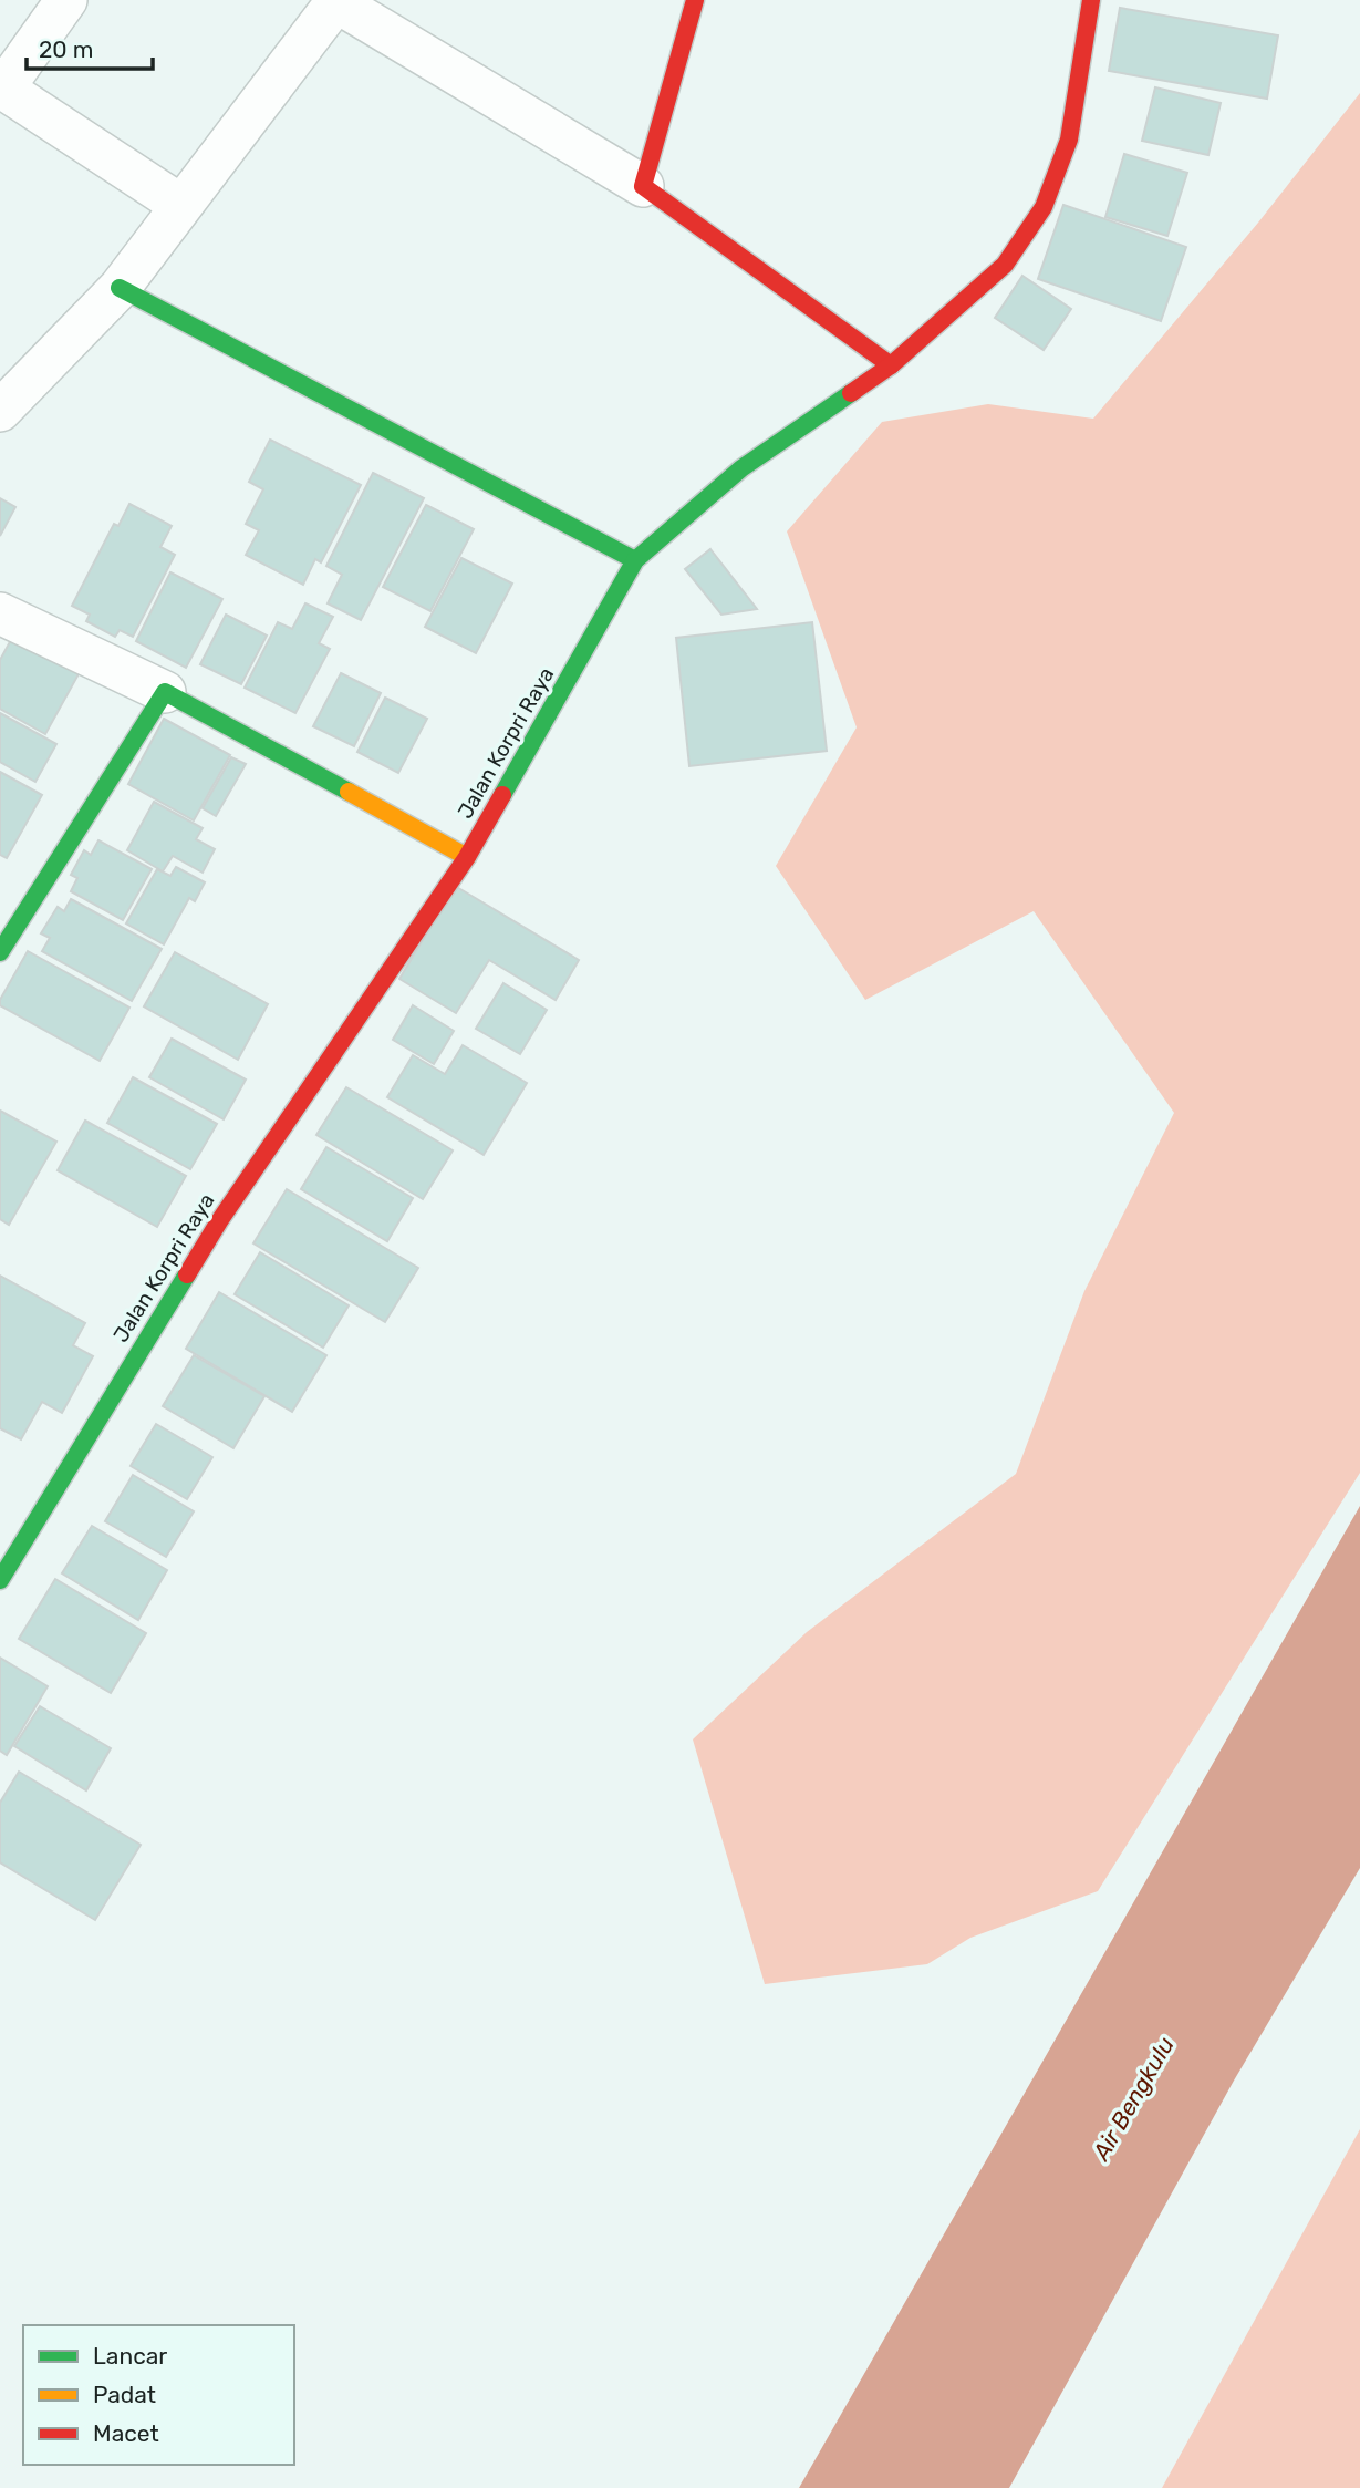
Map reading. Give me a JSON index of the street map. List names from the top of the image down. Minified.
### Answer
{"streets":{"street":["Jalan Korpri Raya"]},"water":["Air Bengkulu"],"legend":["Lancar","Padat","Macet"],"scale_bar":"20 m"}
